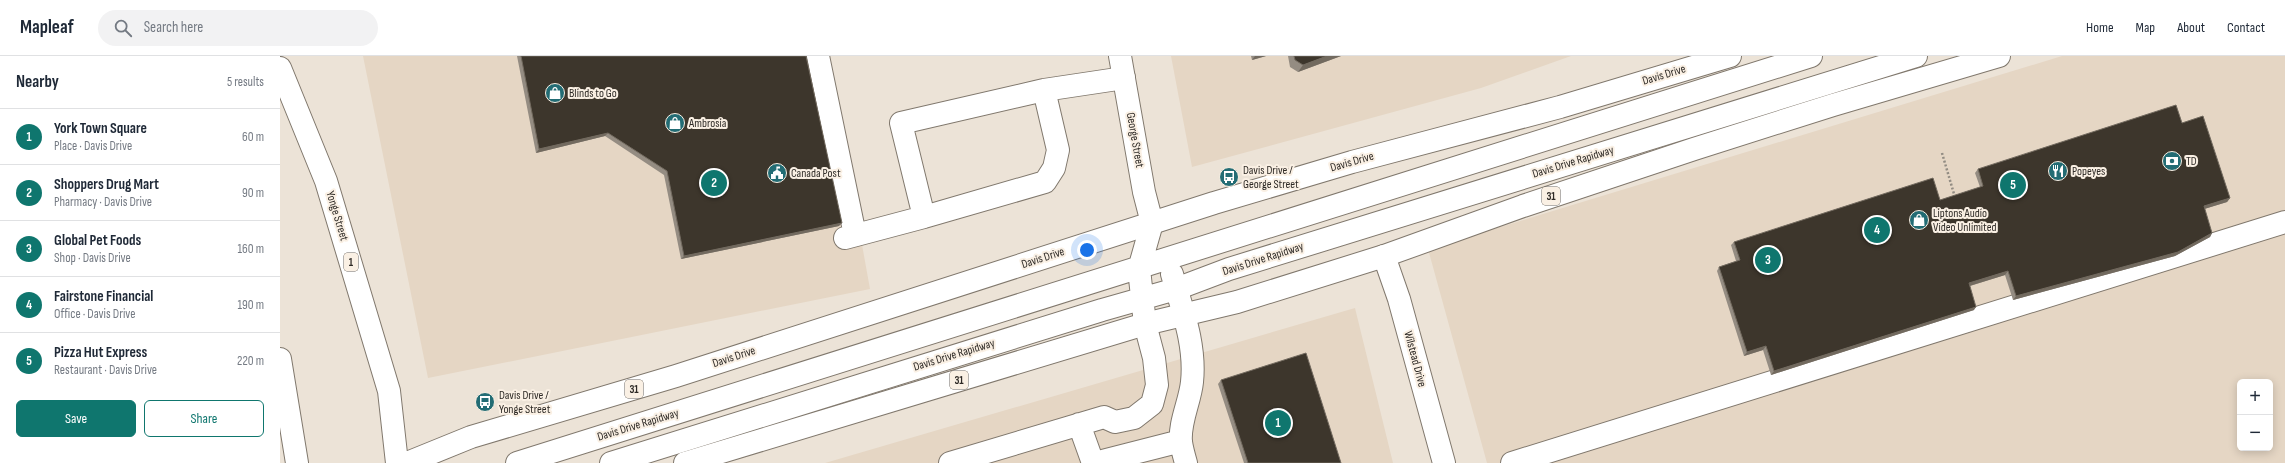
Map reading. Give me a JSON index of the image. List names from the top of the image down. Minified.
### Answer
{"streets":{"main road":["Davis Drive","George Street","Davis Drive Rapidway","31","Yonge Street","1","Wilstead Drive"]},"crossings":[["Davis Drive","George Street"],["George Street","Davis Drive Rapidway"],["George Street","31"],["31","Wilstead Drive"]],"places":{"shop":["Blinds to Go","Ambrosia","Liptons Audio Video Unlimited"],"bank":["TD"],"restaurant":["Popeyes"],"public building":["Canada Post"],"bus stop":["Davis Drive / George Street","Davis Drive / Yonge Street"]},"page":{"header":"Mapleaf","search":"Search here","nav":["Home","Map","About","Contact"],"heading":["Nearby","5 results"],"list":[{"mark":"1","name":"York Town Square","note":"Place · Davis Drive","value":"60 m"},{"mark":"2","name":"Shoppers Drug Mart","note":"Pharmacy · Davis Drive","value":"90 m"},{"mark":"3","name":"Global Pet Foods","note":"Shop · Davis Drive","value":"160 m"},{"mark":"4","name":"Fairstone Financial","note":"Office · Davis Drive","value":"190 m"},{"mark":"5","name":"Pizza Hut Express","note":"Restaurant · Davis Drive","value":"220 m"}],"pins":["2","5","4","3","1"],"map_buttons":["+","−"],"buttons":["Save","Share"]}}
